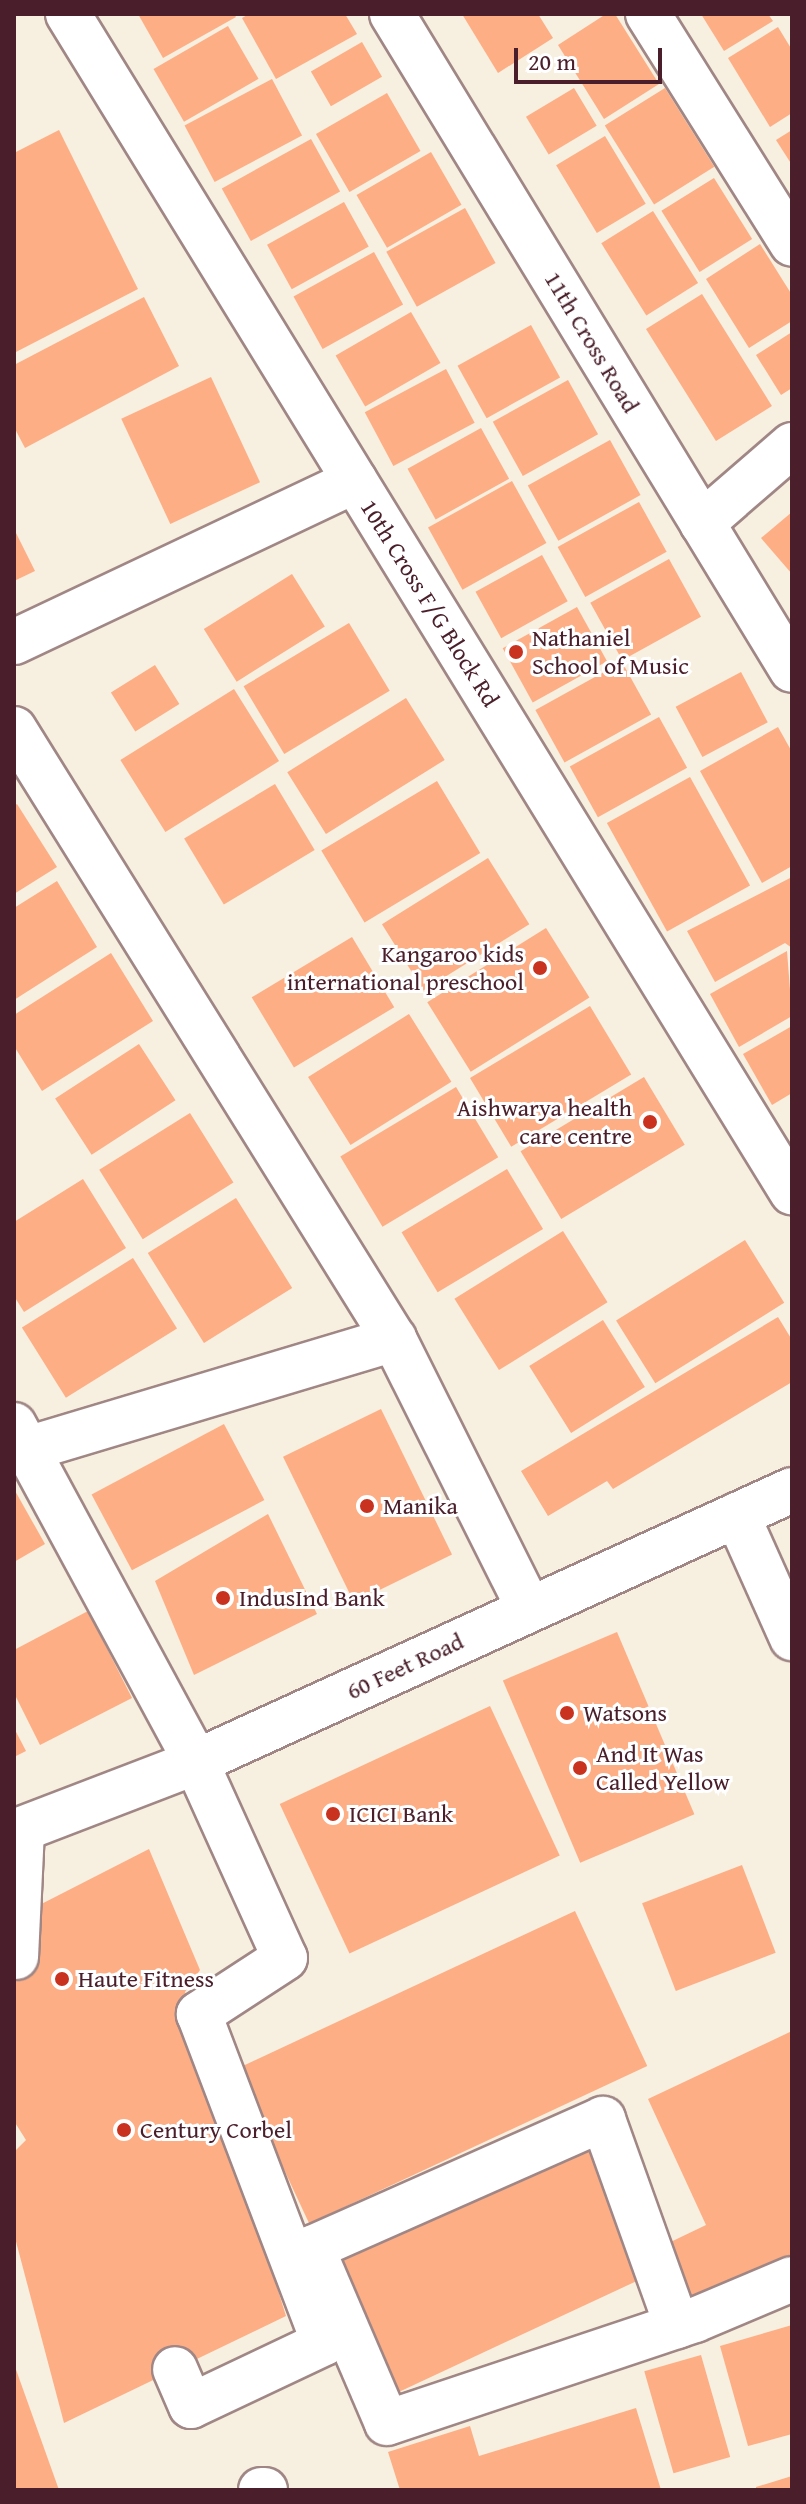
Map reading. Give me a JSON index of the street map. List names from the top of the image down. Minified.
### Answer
{"streets":{"street":["11th Cross Road","10th Cross F/G Block Rd","60 Feet Road"]},"places":["Nathaniel School of Music","Kangaroo kids international preschool","Aishwarya health care centre","Manika","IndusInd Bank","Watsons","And It Was Called Yellow","ICICI Bank","Haute Fitness","Century Corbel"],"scale_bar":"20 m"}
